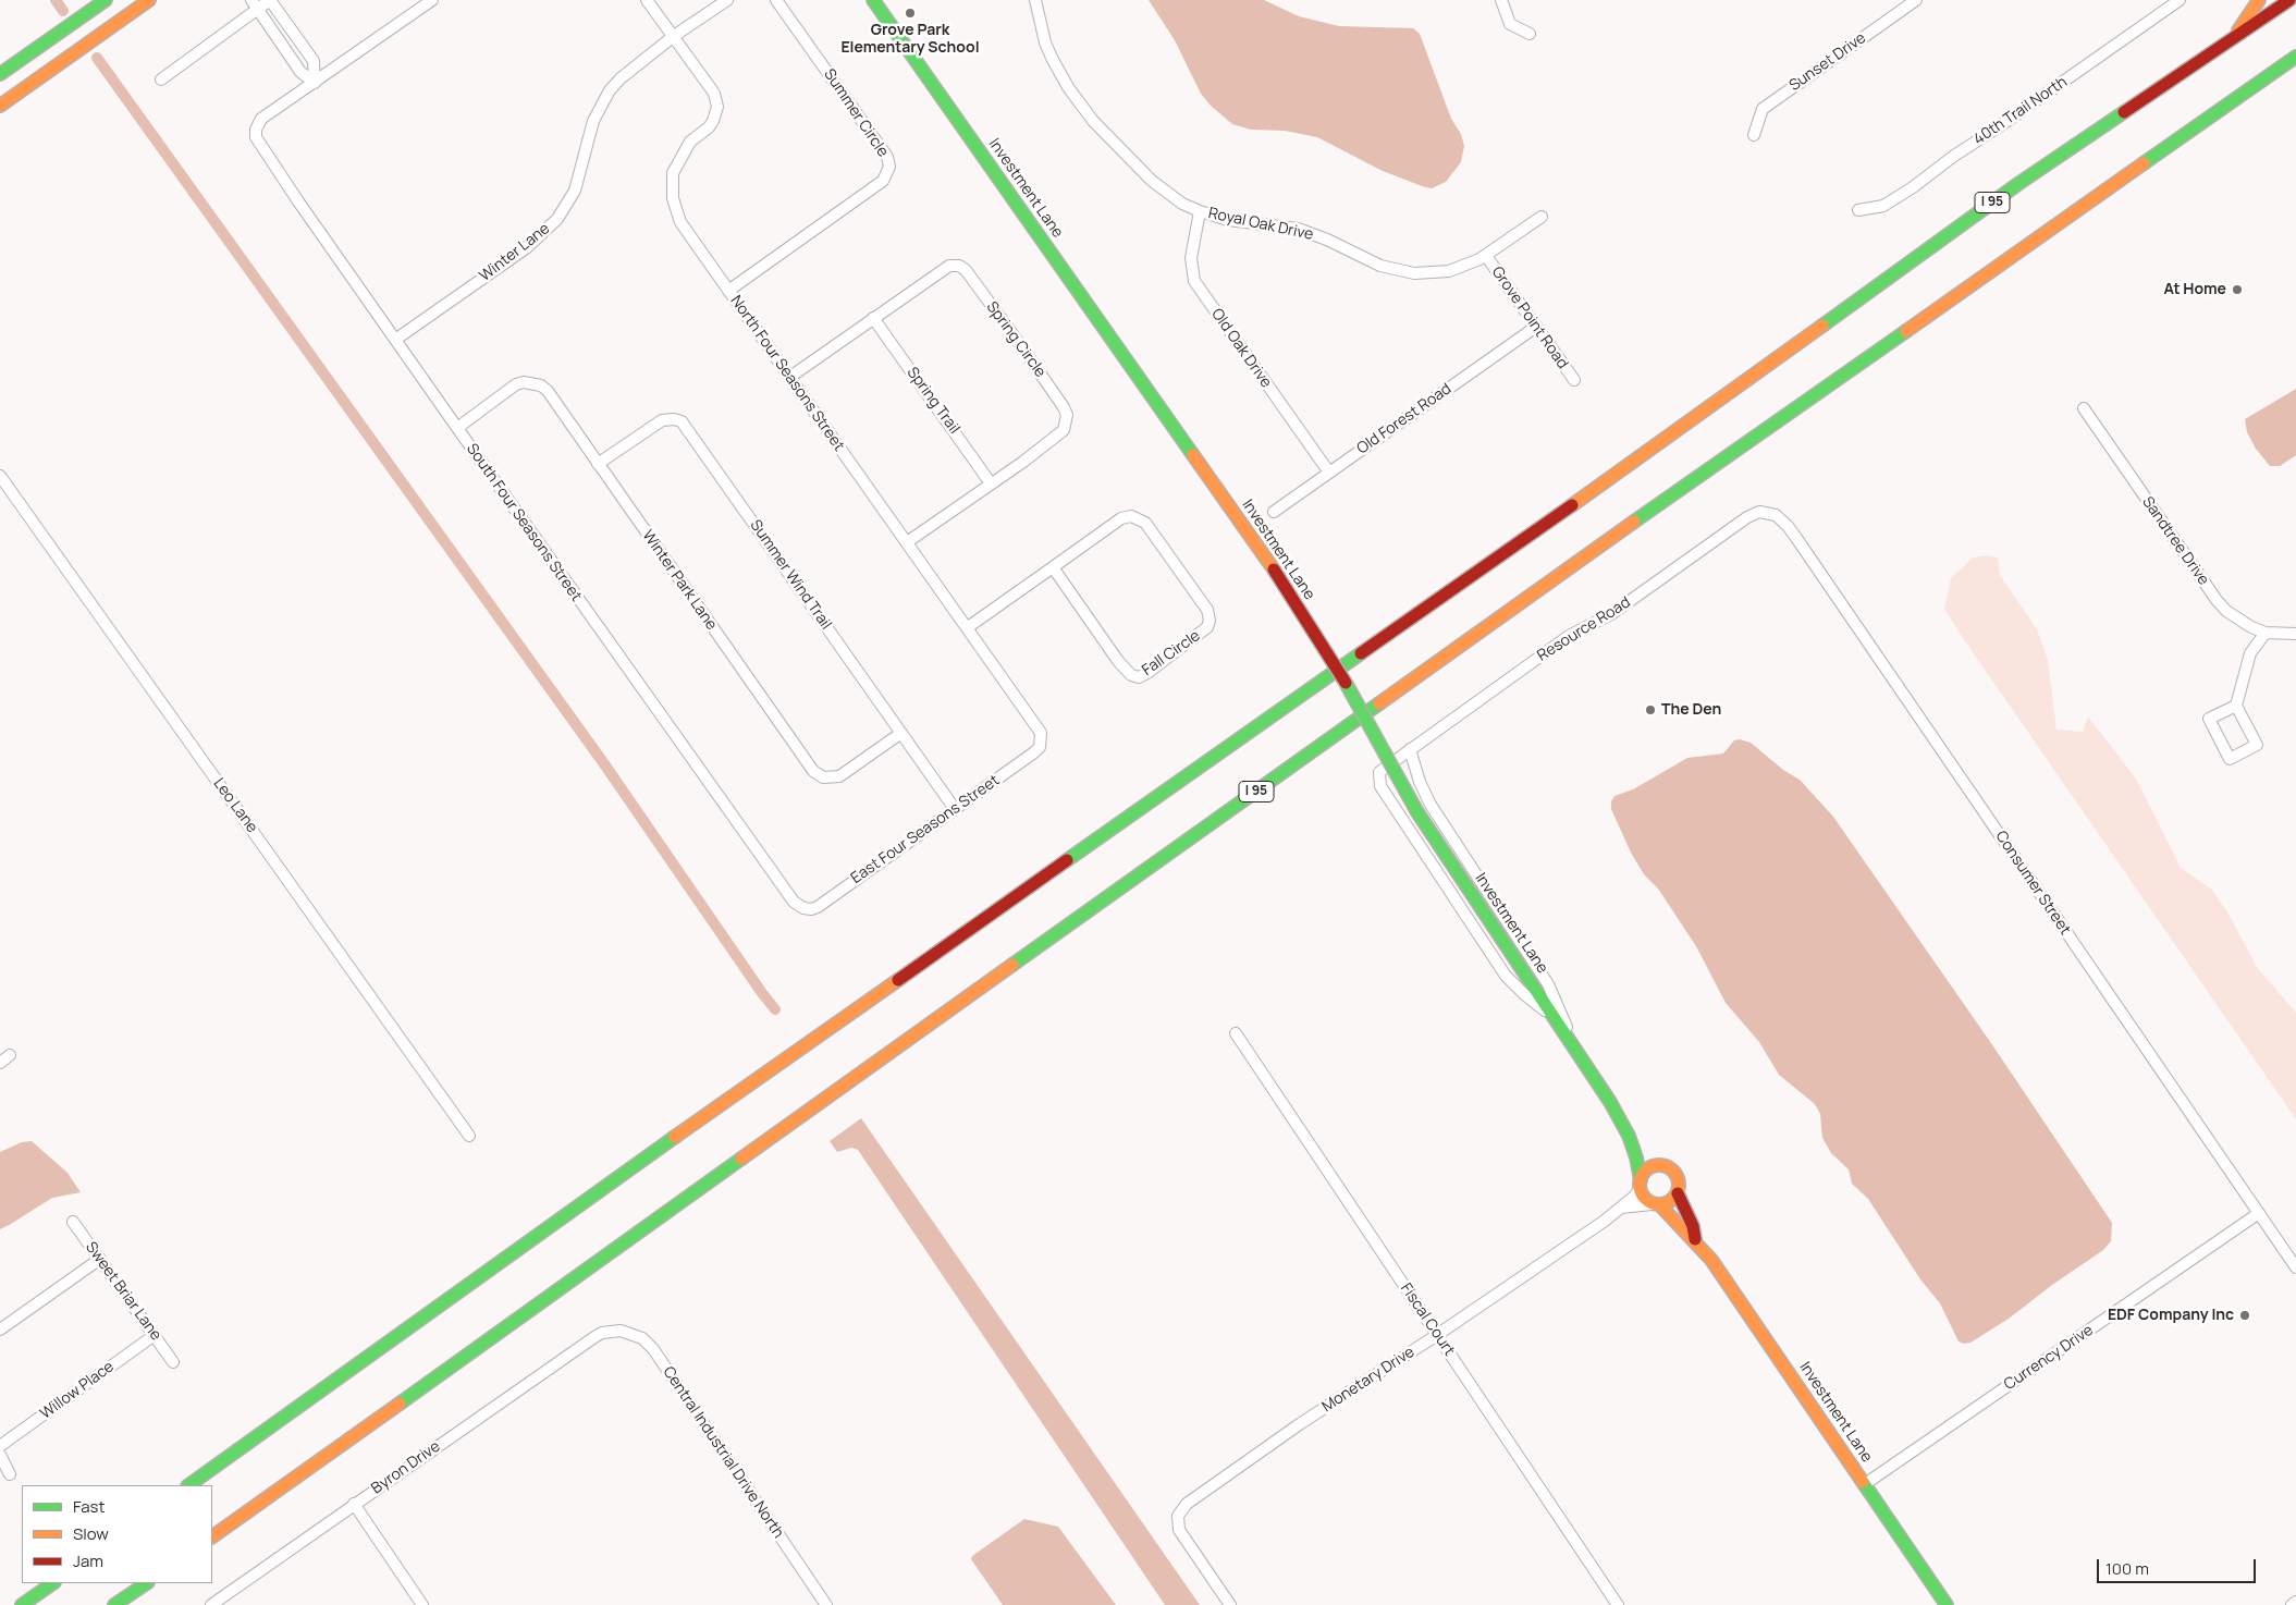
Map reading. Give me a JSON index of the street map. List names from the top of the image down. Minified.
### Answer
{"streets":{"main road":["Investment Lane","I 95"],"street":["Sunset Drive","40th Trail North","Summer Circle","Royal Oak Drive","Winter Lane","Grove Point Road","Spring Circle","Old Oak Drive","North Four Seasons Street","Spring Trail","Old Forest Road","South Four Seasons Street","Sandtree Drive","Summer Wind Trail","Winter Park Lane","Resource Road","Fall Circle","Leo Lane","East Four Seasons Street","Consumer Street","Sweet Briar Lane","Fiscal Court","Currency Drive","Monetary Drive","Willow Place","Central Industrial Drive North","Byron Drive"]},"crossings":[["Summer Circle","North Four Seasons Street"],["Investment Lane","Resource Road"],["Investment Lane","Currency Drive"],["Investment Lane","Monetary Drive"],["Royal Oak Drive","Grove Point Road"],["Royal Oak Drive","Old Oak Drive"],["Winter Lane","North Four Seasons Street"],["Winter Lane","South Four Seasons Street"],["Grove Point Road","Old Forest Road"],["Spring Circle","North Four Seasons Street"],["Spring Circle","Spring Trail"],["Old Oak Drive","Old Forest Road"],["North Four Seasons Street","Fall Circle"],["North Four Seasons Street","East Four Seasons Street"],["South Four Seasons Street","Winter Park Lane"],["South Four Seasons Street","East Four Seasons Street"],["Summer Wind Trail","Winter Park Lane"],["Summer Wind Trail","East Four Seasons Street"],["Resource Road","Consumer Street"],["Consumer Street","Currency Drive"],["Sweet Briar Lane","Willow Place"],["Fiscal Court","Monetary Drive"],["Central Industrial Drive North","Byron Drive"]],"places":["Grove Park Elementary School","At Home","The Den","EDF Company Inc"],"legend":["Fast","Slow","Jam"],"scale_bar":"100 m"}
